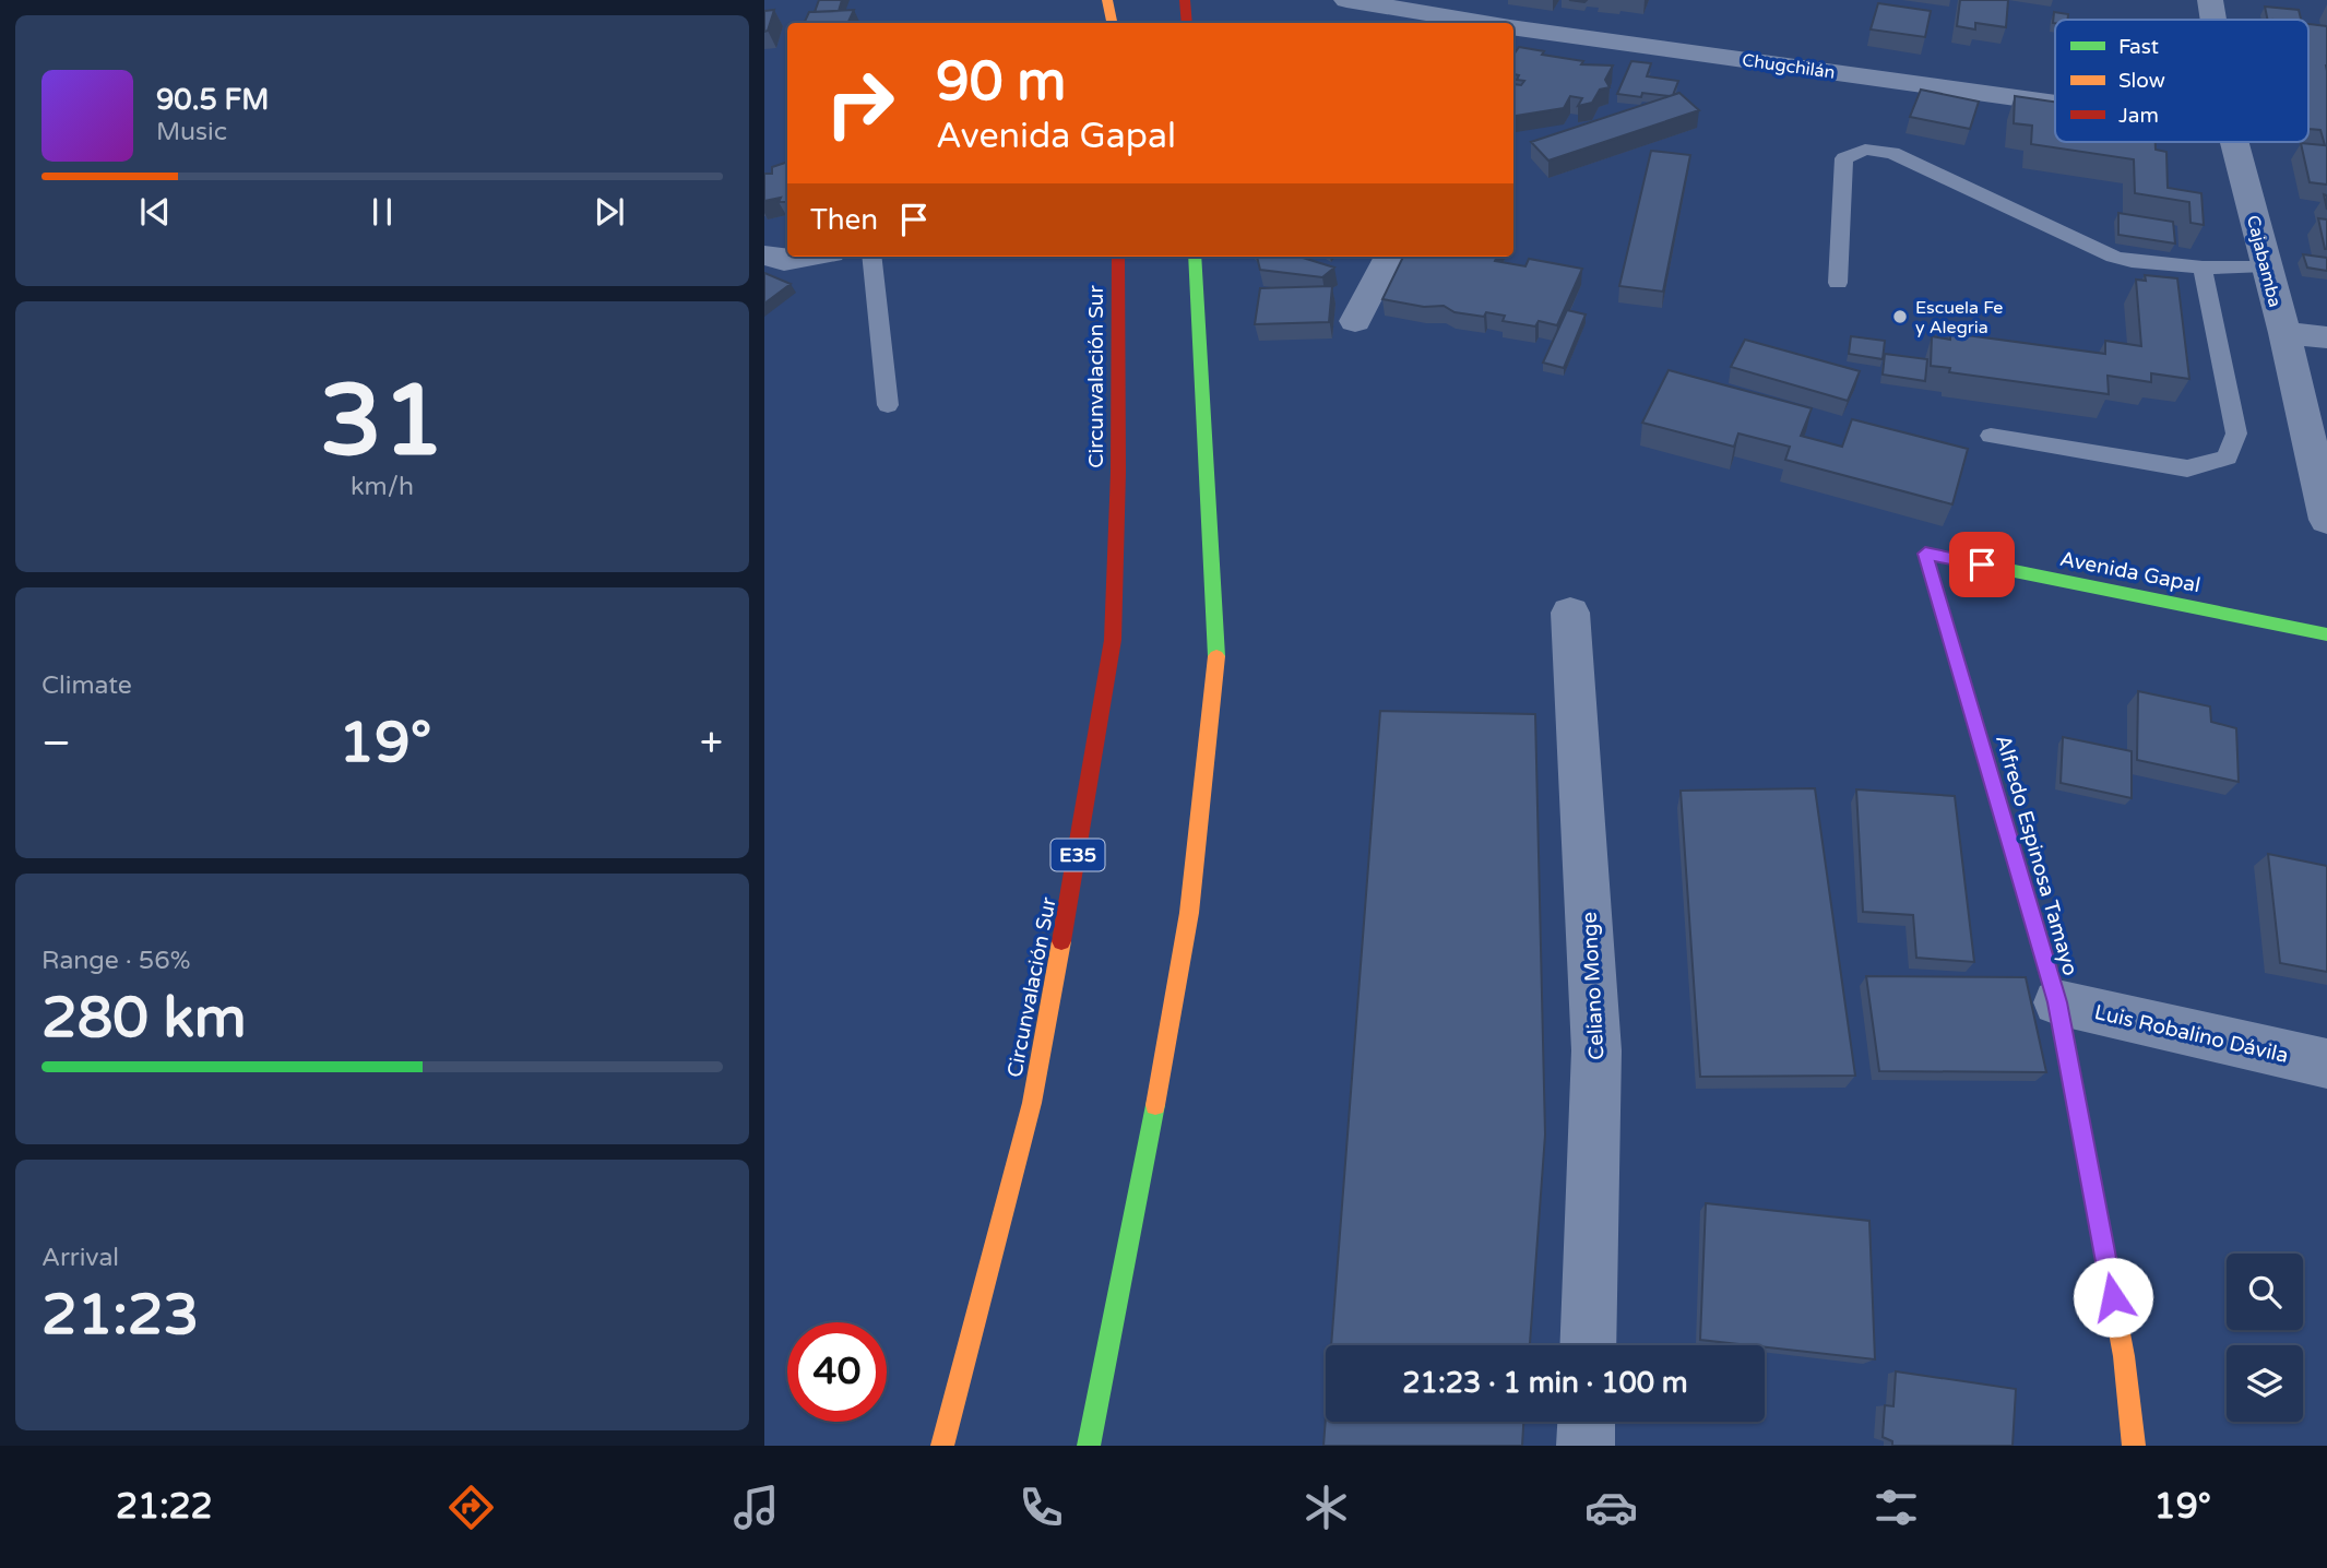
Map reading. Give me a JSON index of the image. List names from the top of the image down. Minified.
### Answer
{"streets":{"main road":["Circunvalación Sur","Avenida Gapal","E35","Alfredo Espinosa Tamayo"],"street":["Chugchilán","Cajabamba","Celiano Monge","Luis Robalino Dávila"]},"crossings":[["Avenida Gapal","Alfredo Espinosa Tamayo"],["Alfredo Espinosa Tamayo","Luis Robalino Dávila"]],"places":["Escuela Fe y Alegria"],"legend":["Fast","Slow","Jam"],"page":{"turn":["90 m","Avenida Gapal"],"song":["90.5 FM","Music"],"then":"Then","tile":[["31","km/h"],"Climate",["Range · 56%","280 km"],["Arrival","21:23"]],"heat":["−","19°","+"],"limit":"40","trip":"21:23 · 1 min · 100 m","tabs":["21:22","19°"]}}
